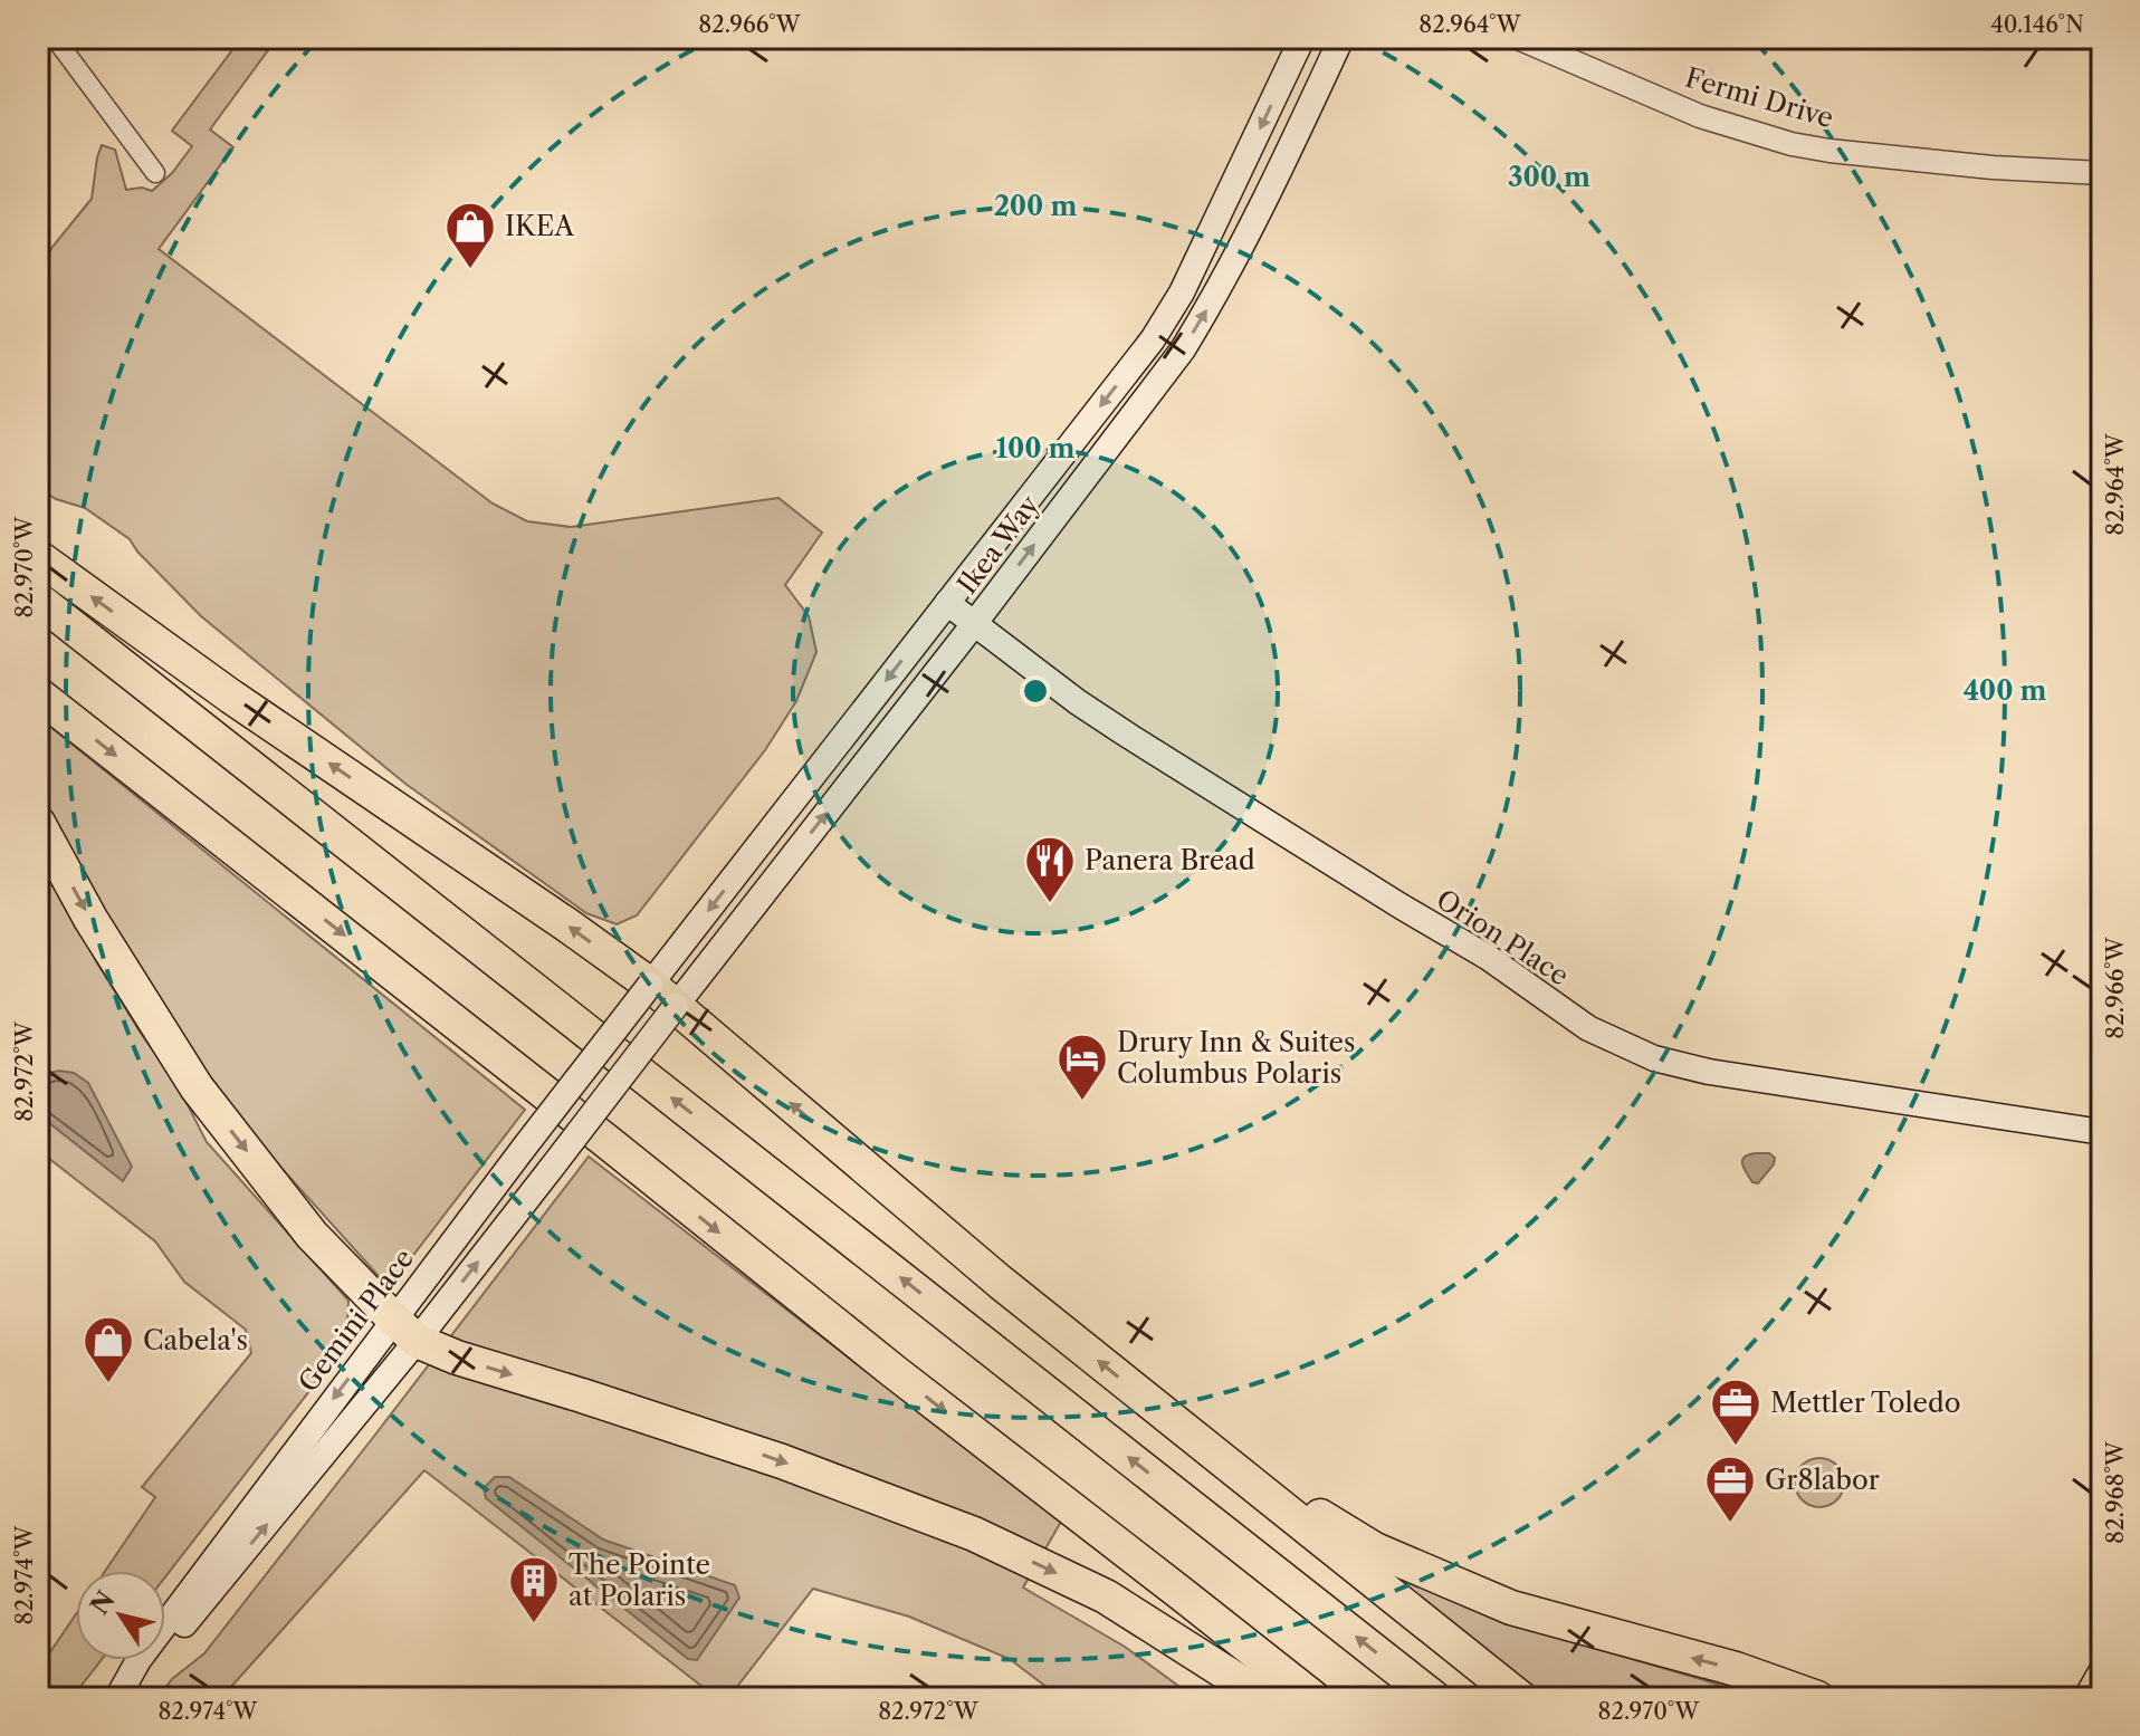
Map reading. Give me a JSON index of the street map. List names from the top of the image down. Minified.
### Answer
{"streets":{"main road":["Ikea Way","Orion Place","Gemini Place"],"street":["Fermi Drive"]},"crossings":[["Ikea Way","Orion Place"],["Ikea Way","Gemini Place"]],"places":{"shop":["IKEA","Cabela's"],"restaurant":["Panera Bread"],"hotel":["Drury Inn & Suites Columbus Polaris"],"office":["Mettler Toledo","Gr8labor"],"building":["The Pointe at Polaris"]},"north":"top left","coordinates":["82.966°W","82.964°W","40.146°N","82.970°W","82.972°W","82.968°W","82.974°W"],"rings":["300 m","200 m","100 m","400 m"]}
